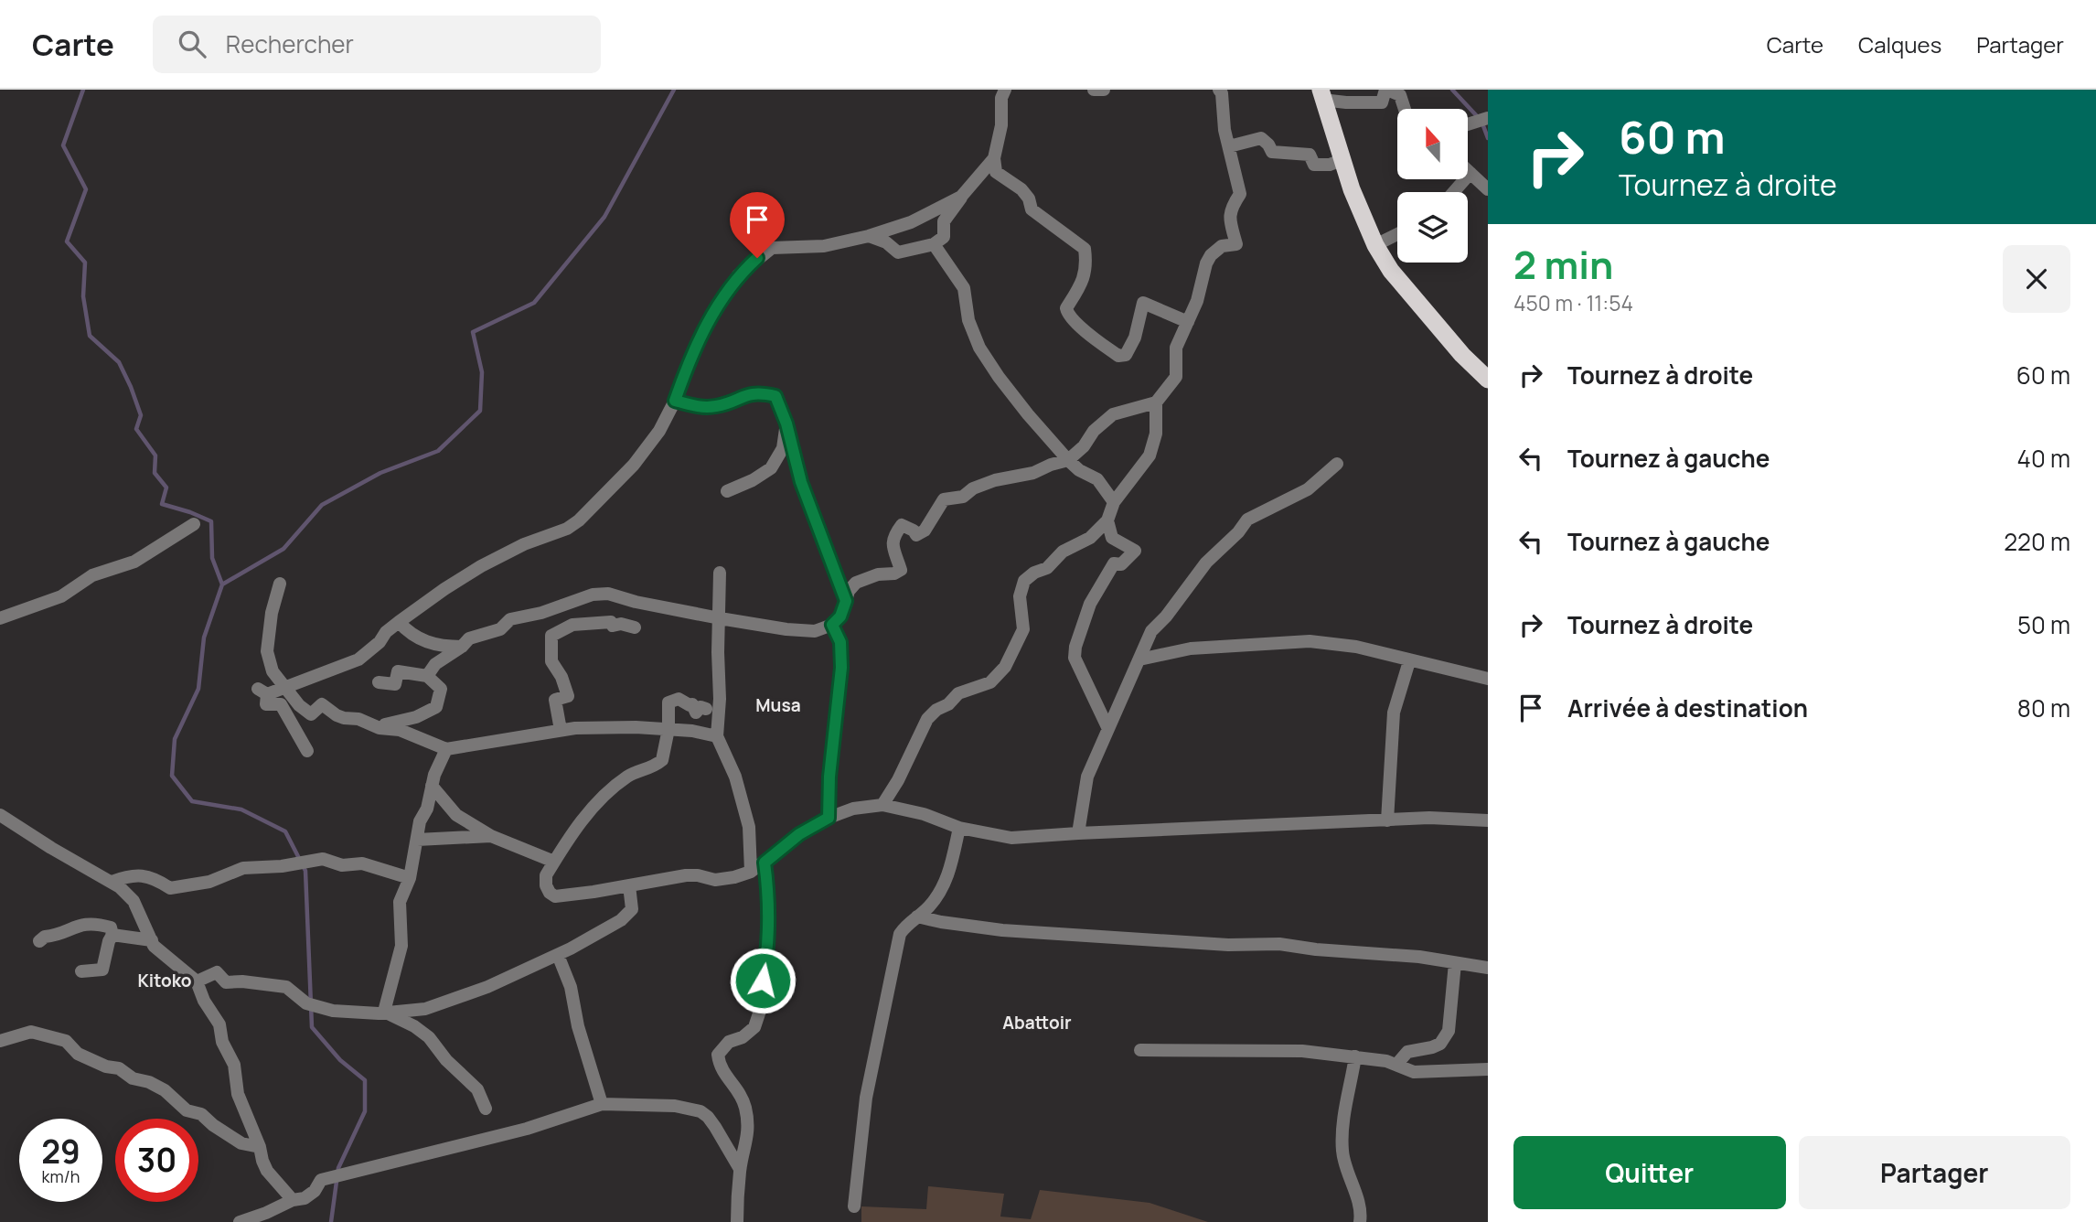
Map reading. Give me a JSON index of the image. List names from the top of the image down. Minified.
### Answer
{"districts":["Musa","Kitoko","Abattoir"],"north":"top","page":{"header":"Carte","search":"Rechercher","nav":["Carte","Calques","Partager"],"turn":["60 m","Tournez à droite"],"heading":["2 min","450 m · 11:54"],"list":[{"name":"Tournez à droite","value":"60 m"},{"name":"Tournez à gauche","value":"40 m"},{"name":"Tournez à gauche","value":"220 m"},{"name":"Tournez à droite","value":"50 m"},{"name":"Arrivée à destination","value":"80 m"}],"speed":"29 km/h","limit":"30","buttons":["Quitter","Partager"]}}
